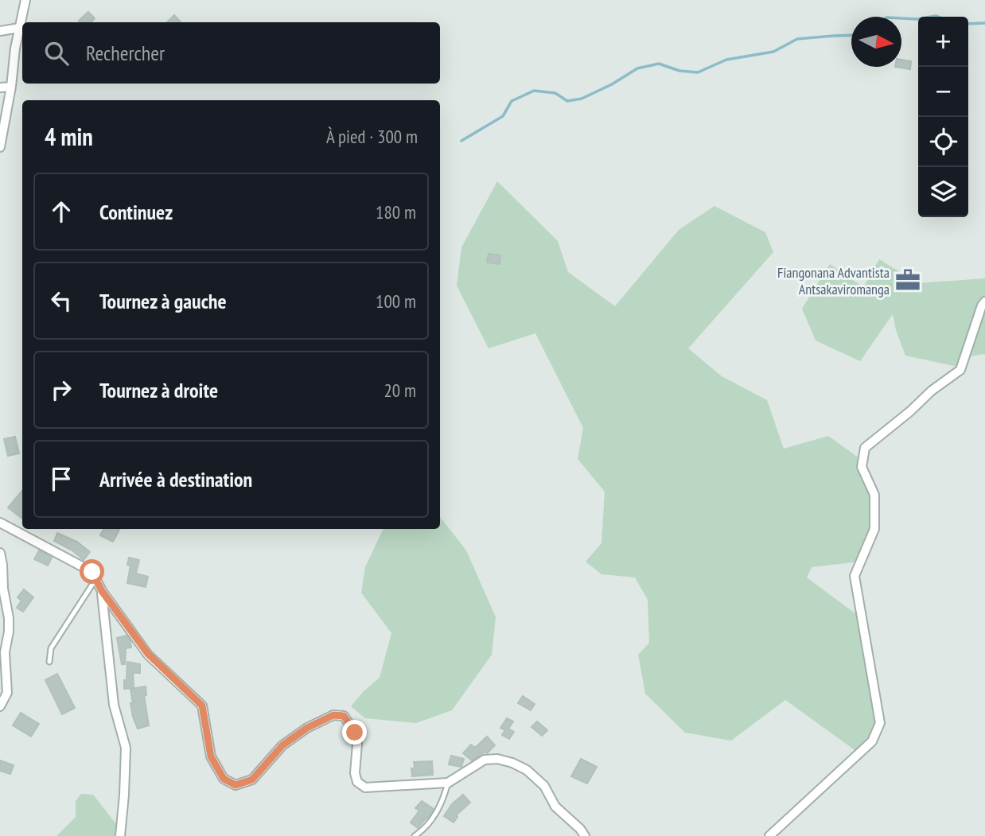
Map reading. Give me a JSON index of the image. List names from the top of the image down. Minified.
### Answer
{"places":{"office":["Fiangonana Advantista Antsakaviromanga"]},"north":"right","page":{"map_buttons":["+","−"],"search":"Rechercher","heading":["4 min","À pied · 300 m"],"list":[["Continuez","180 m"],["Tournez à gauche","100 m"],["Tournez à droite","20 m"],"Arrivée à destination"]}}
